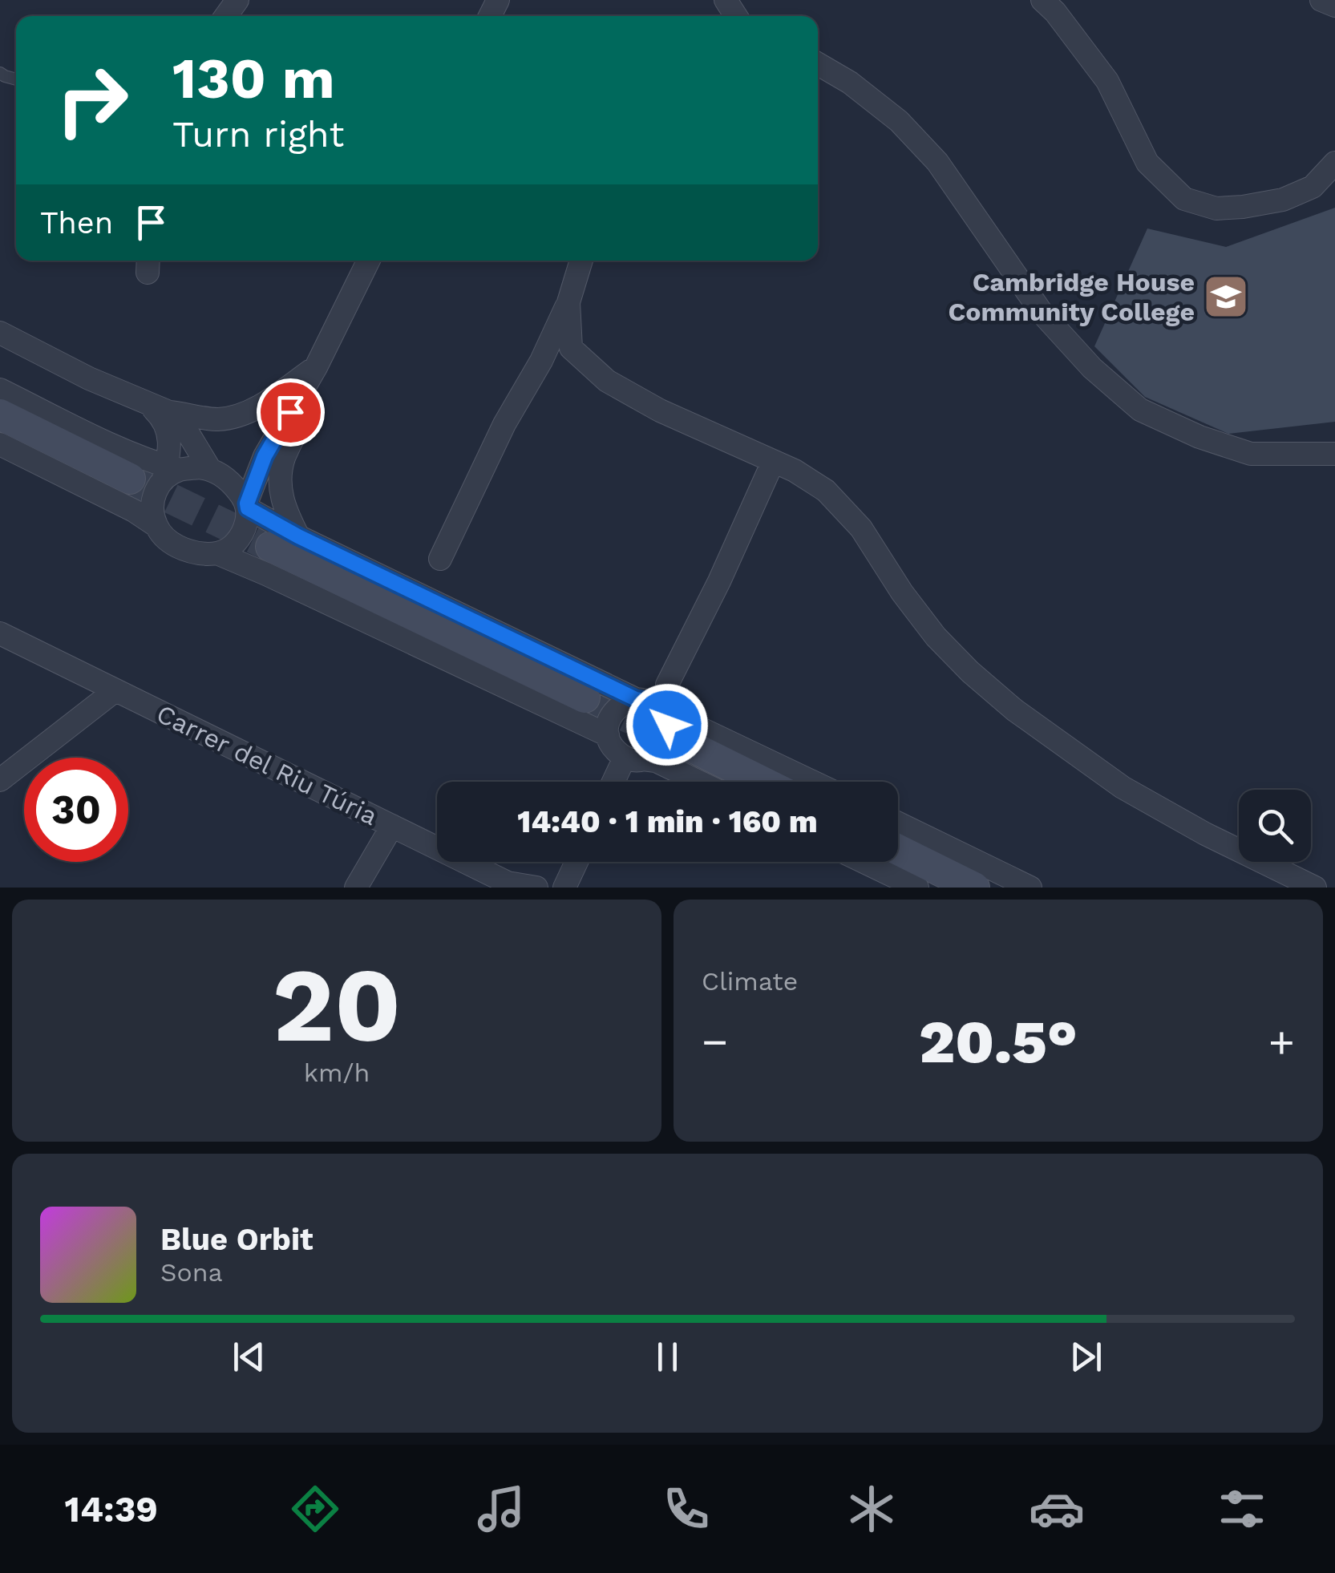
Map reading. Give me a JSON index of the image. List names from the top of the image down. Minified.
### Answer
{"streets":{"street":["Carrer del Riu Túria"]},"places":{"school or university":["Cambridge House Community College"]},"page":{"turn":["130 m","Turn right"],"then":"Then","limit":"30","trip":"14:40 · 1 min · 160 m","tile":[["20","km/h"],"Climate"],"heat":["−","20.5°","+"],"song":["Blue Orbit","Sona"],"tabs":"14:39"}}
